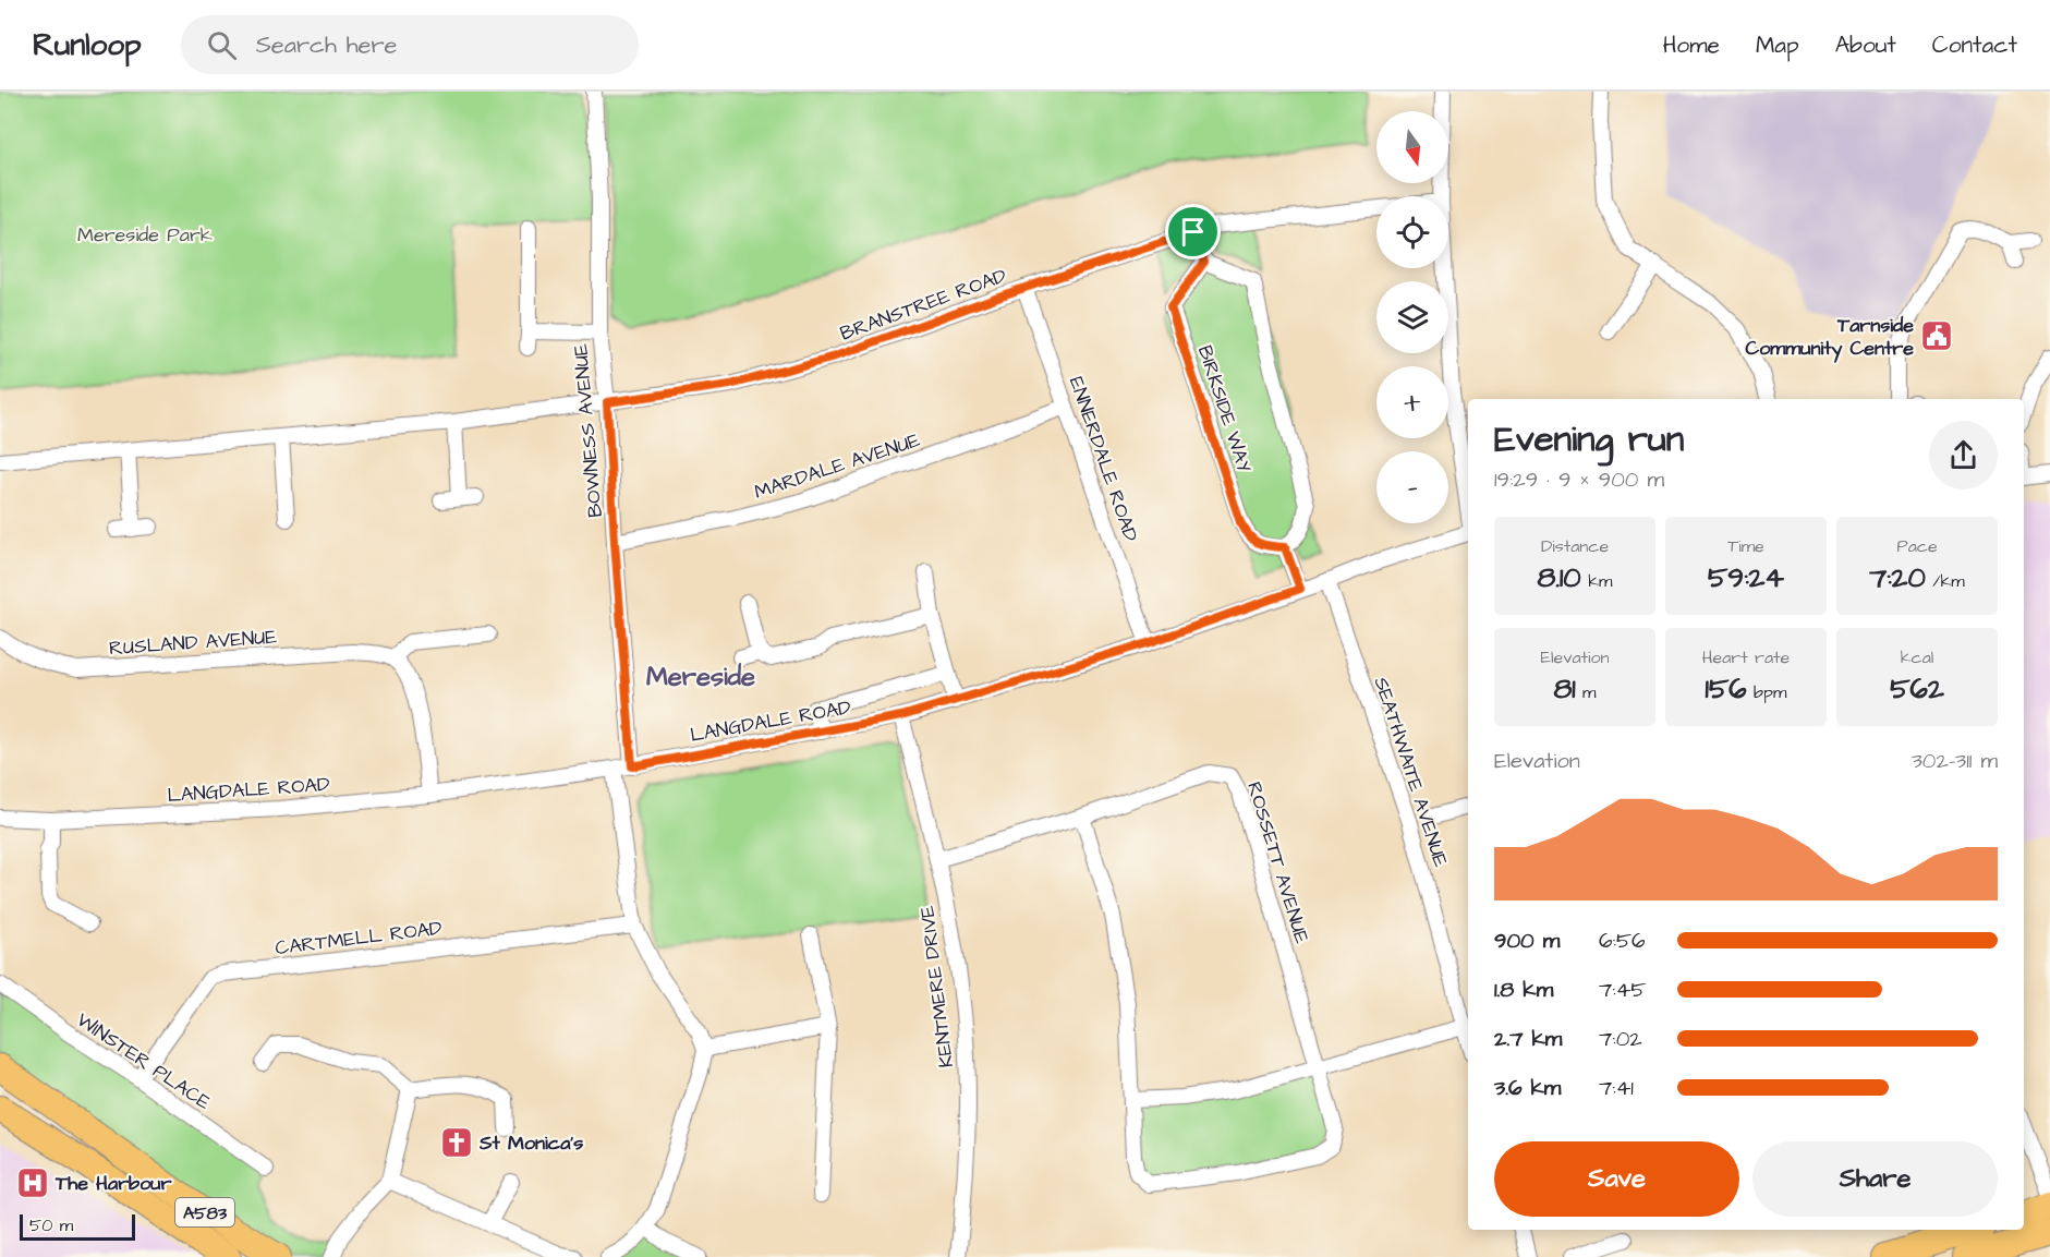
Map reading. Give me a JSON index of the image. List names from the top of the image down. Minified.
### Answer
{"streets":{"highway":["A583"],"street":["BRANSTREE ROAD","BIRKSIDE WAY","BOWNESS AVENUE","ENNERDALE ROAD","MARDALE AVENUE","RUSLAND AVENUE","LANGDALE ROAD","SEATHWAITE AVENUE","ROSSETT AVENUE","CARTMELL ROAD","KENTMERE DRIVE","WINSTER PLACE"]},"crossings":[["BRANSTREE ROAD","BOWNESS AVENUE"],["BRANSTREE ROAD","ENNERDALE ROAD"],["BOWNESS AVENUE","MARDALE AVENUE"],["BOWNESS AVENUE","LANGDALE ROAD"],["ENNERDALE ROAD","MARDALE AVENUE"],["ENNERDALE ROAD","LANGDALE ROAD"],["LANGDALE ROAD","SEATHWAITE AVENUE"],["LANGDALE ROAD","KENTMERE DRIVE"],["ROSSETT AVENUE","KENTMERE DRIVE"],["CARTMELL ROAD","WINSTER PLACE"]],"districts":["Mereside"],"parks":["Mereside Park"],"places":{"public building":["Tarnside Community Centre"],"church":["St Monica's"],"hospital":["The Harbour"]},"scale_bar":"50 m","north":"bottom","page":{"header":"Runloop","search":"Search here","nav":["Home","Map","About","Contact"],"map_buttons":["+","−"],"heading":["Evening run","19:29 · 9 × 900 m"],"stats":[["Distance","8.10 km"],["Time","59:24"],["Pace","7:20 /km"],["Elevation","81 m"],["Heart rate","156 bpm"],["kcal","562"]],"chart":["Elevation","302–311 m"],"list":[{"name":"900 m","note":"6:56"},{"name":"1.8 km","note":"7:45"},{"name":"2.7 km","note":"7:02"},{"name":"3.6 km","note":"7:41"}],"buttons":["Save","Share"],"scale":"50 m"}}
